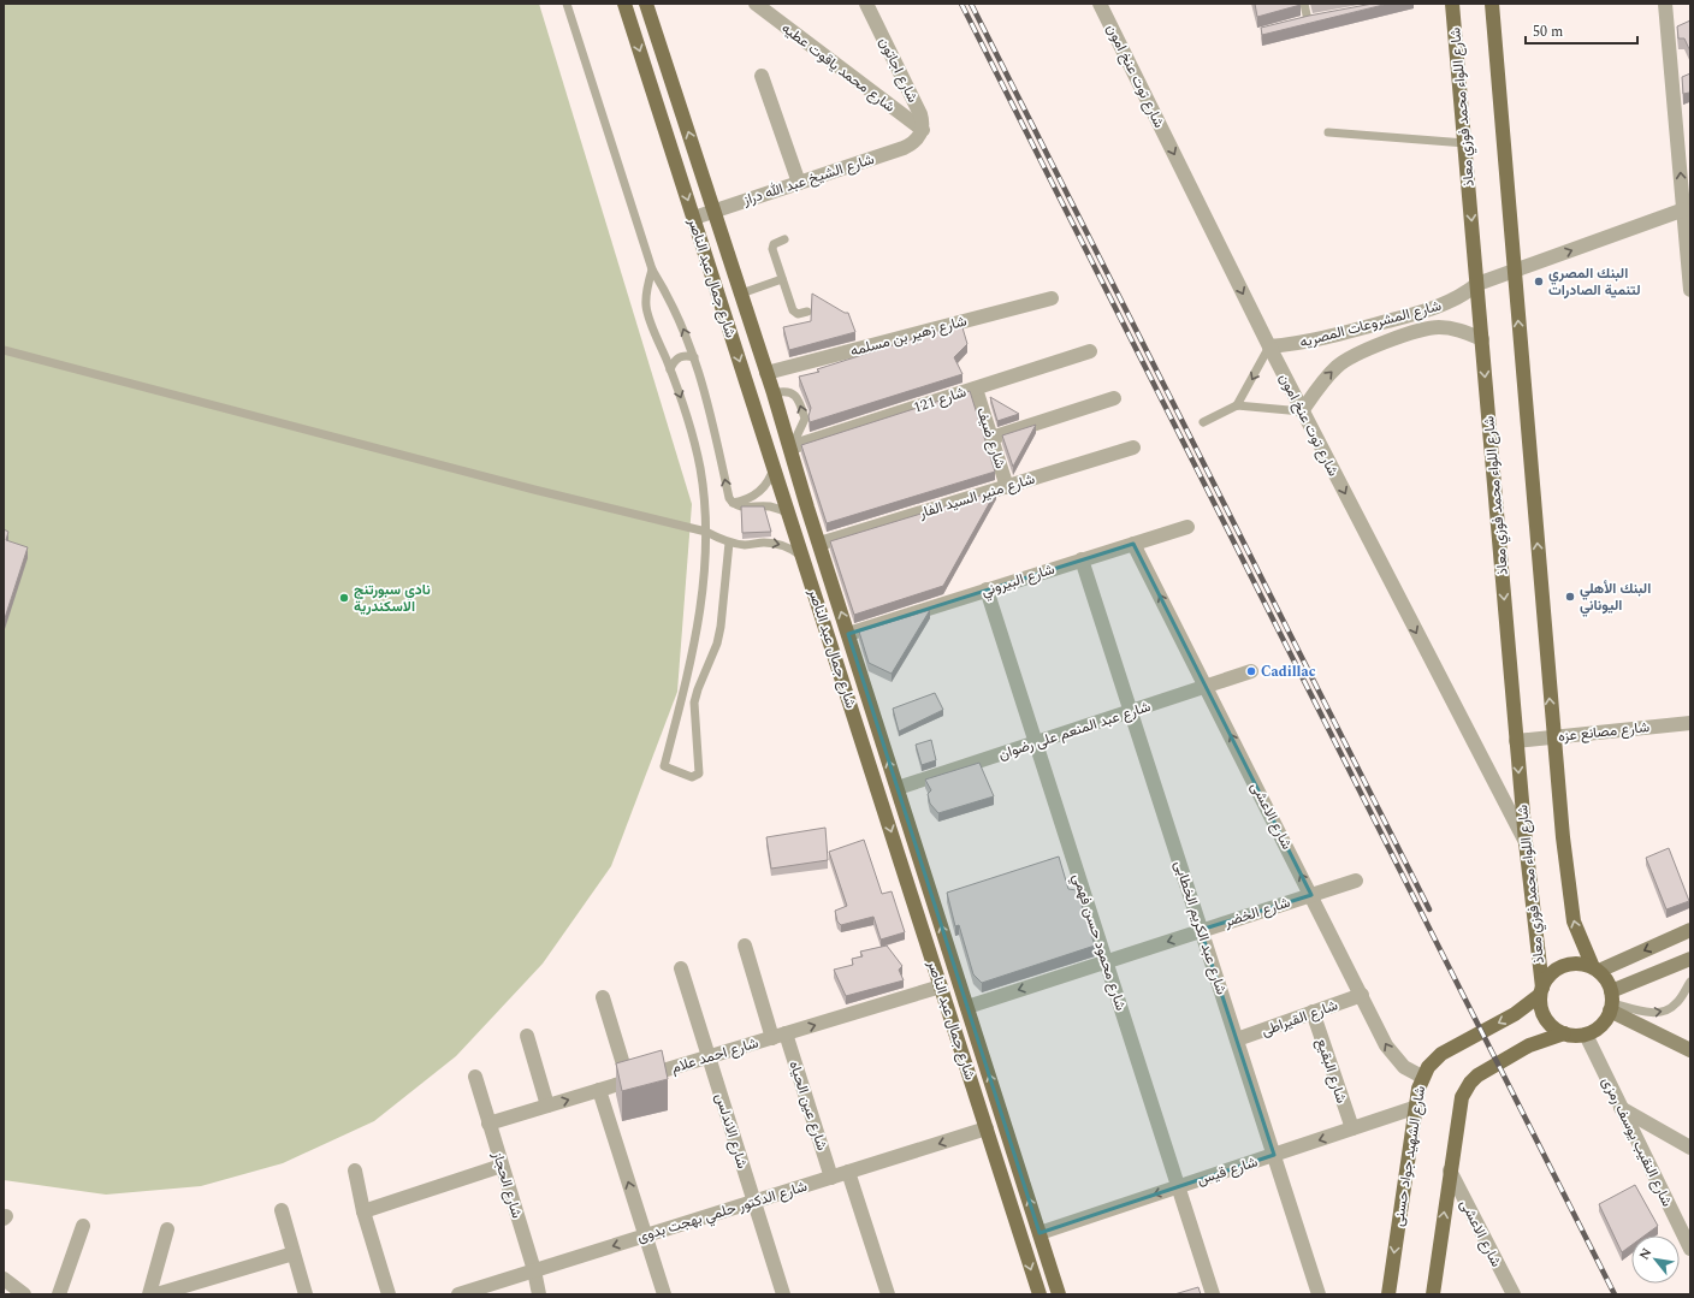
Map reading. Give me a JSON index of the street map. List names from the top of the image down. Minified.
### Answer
{"streets":{"main road":["شارع اللواء محمد فوزي معاذ","شارع جمال عبد الناصر","شارع الشهيد جواد حسنى"],"street":["شارع محمد ياقوت عطيه","شارع اجاتون","شارع توت عنخ امون","شارع الشيخ عبد الله دراز","شارع المشروعات المصريه","شارع زهير بن مسلمه","شارع 121","شارع ضيف","شارع منير السيد الفار","شارع البيروني","شارع عبد المنعم على رضوان","شارع مصانع عزه","شارع الاعشى","شارع الخضر","شارع عبد الكريم الخطابى","شارع محمود حسن فهمي","شارع القيراطى","شارع احمد علام","شارع البقيع","شارع عين الحياه","شارع الاندلس","شارع النقيب يوسف رمزى","شارع قيس","شارع الحجاز","شارع الدكتور حلمي بهجت بدوى"]},"crossings":[["شارع محمد ياقوت عطيه","شارع اجاتون"],["شارع محمد ياقوت عطيه","شارع الشيخ عبد الله دراز"],["شارع اجاتون","شارع الشيخ عبد الله دراز"],["شارع توت عنخ امون","شارع اللواء محمد فوزي معاذ"],["شارع توت عنخ امون","شارع المشروعات المصريه"],["شارع اللواء محمد فوزي معاذ","شارع المشروعات المصريه"],["شارع اللواء محمد فوزي معاذ","شارع مصانع عزه"],["شارع اللواء محمد فوزي معاذ","شارع النقيب يوسف رمزى"],["شارع اللواء محمد فوزي معاذ","شارع الشهيد جواد حسنى"],["شارع الشيخ عبد الله دراز","شارع جمال عبد الناصر"],["شارع جمال عبد الناصر","شارع زهير بن مسلمه"],["شارع جمال عبد الناصر","شارع 121"],["شارع جمال عبد الناصر","شارع منير السيد الفار"],["شارع جمال عبد الناصر","شارع البيروني"],["شارع جمال عبد الناصر","شارع عبد المنعم على رضوان"],["شارع جمال عبد الناصر","شارع الخضر"],["شارع جمال عبد الناصر","شارع احمد علام"],["شارع جمال عبد الناصر","شارع قيس"],["شارع جمال عبد الناصر","شارع الدكتور حلمي بهجت بدوى"],["شارع 121","شارع ضيف"],["شارع ضيف","شارع منير السيد الفار"],["شارع البيروني","شارع الاعشى"],["شارع البيروني","شارع عبد الكريم الخطابى"],["شارع البيروني","شارع محمود حسن فهمي"],["شارع عبد المنعم على رضوان","شارع الاعشى"],["شارع عبد المنعم على رضوان","شارع عبد الكريم الخطابى"],["شارع عبد المنعم على رضوان","شارع محمود حسن فهمي"],["شارع الاعشى","شارع الخضر"],["شارع الاعشى","شارع القيراطى"],["شارع الاعشى","شارع الشهيد جواد حسنى"],["شارع الخضر","شارع عبد الكريم الخطابى"],["شارع الخضر","شارع محمود حسن فهمي"],["شارع عبد الكريم الخطابى","شارع القيراطى"],["شارع عبد الكريم الخطابى","شارع قيس"],["شارع محمود حسن فهمي","شارع قيس"],["شارع القيراطى","شارع البقيع"],["شارع احمد علام","شارع عين الحياه"],["شارع احمد علام","شارع الاندلس"],["شارع احمد علام","شارع الحجاز"],["شارع البقيع","شارع قيس"],["شارع عين الحياه","شارع الدكتور حلمي بهجت بدوى"],["شارع الاندلس","شارع الدكتور حلمي بهجت بدوى"],["شارع النقيب يوسف رمزى","شارع الشهيد جواد حسنى"],["شارع الشهيد جواد حسنى","شارع قيس"],["شارع الحجاز","شارع الدكتور حلمي بهجت بدوى"]],"one_way":["شارع توت عنخ امون","شارع الاعشى","شارع الخضر","شارع احمد علام","شارع قيس","شارع الدكتور حلمي بهجت بدوى"],"places":["البنك المصري لتنمية الصادرات","البنك الأهلي اليوناني","نادي سبورتنج الاسكندرية","Cadillac"],"scale_bar":"50 m","north":"top left"}
